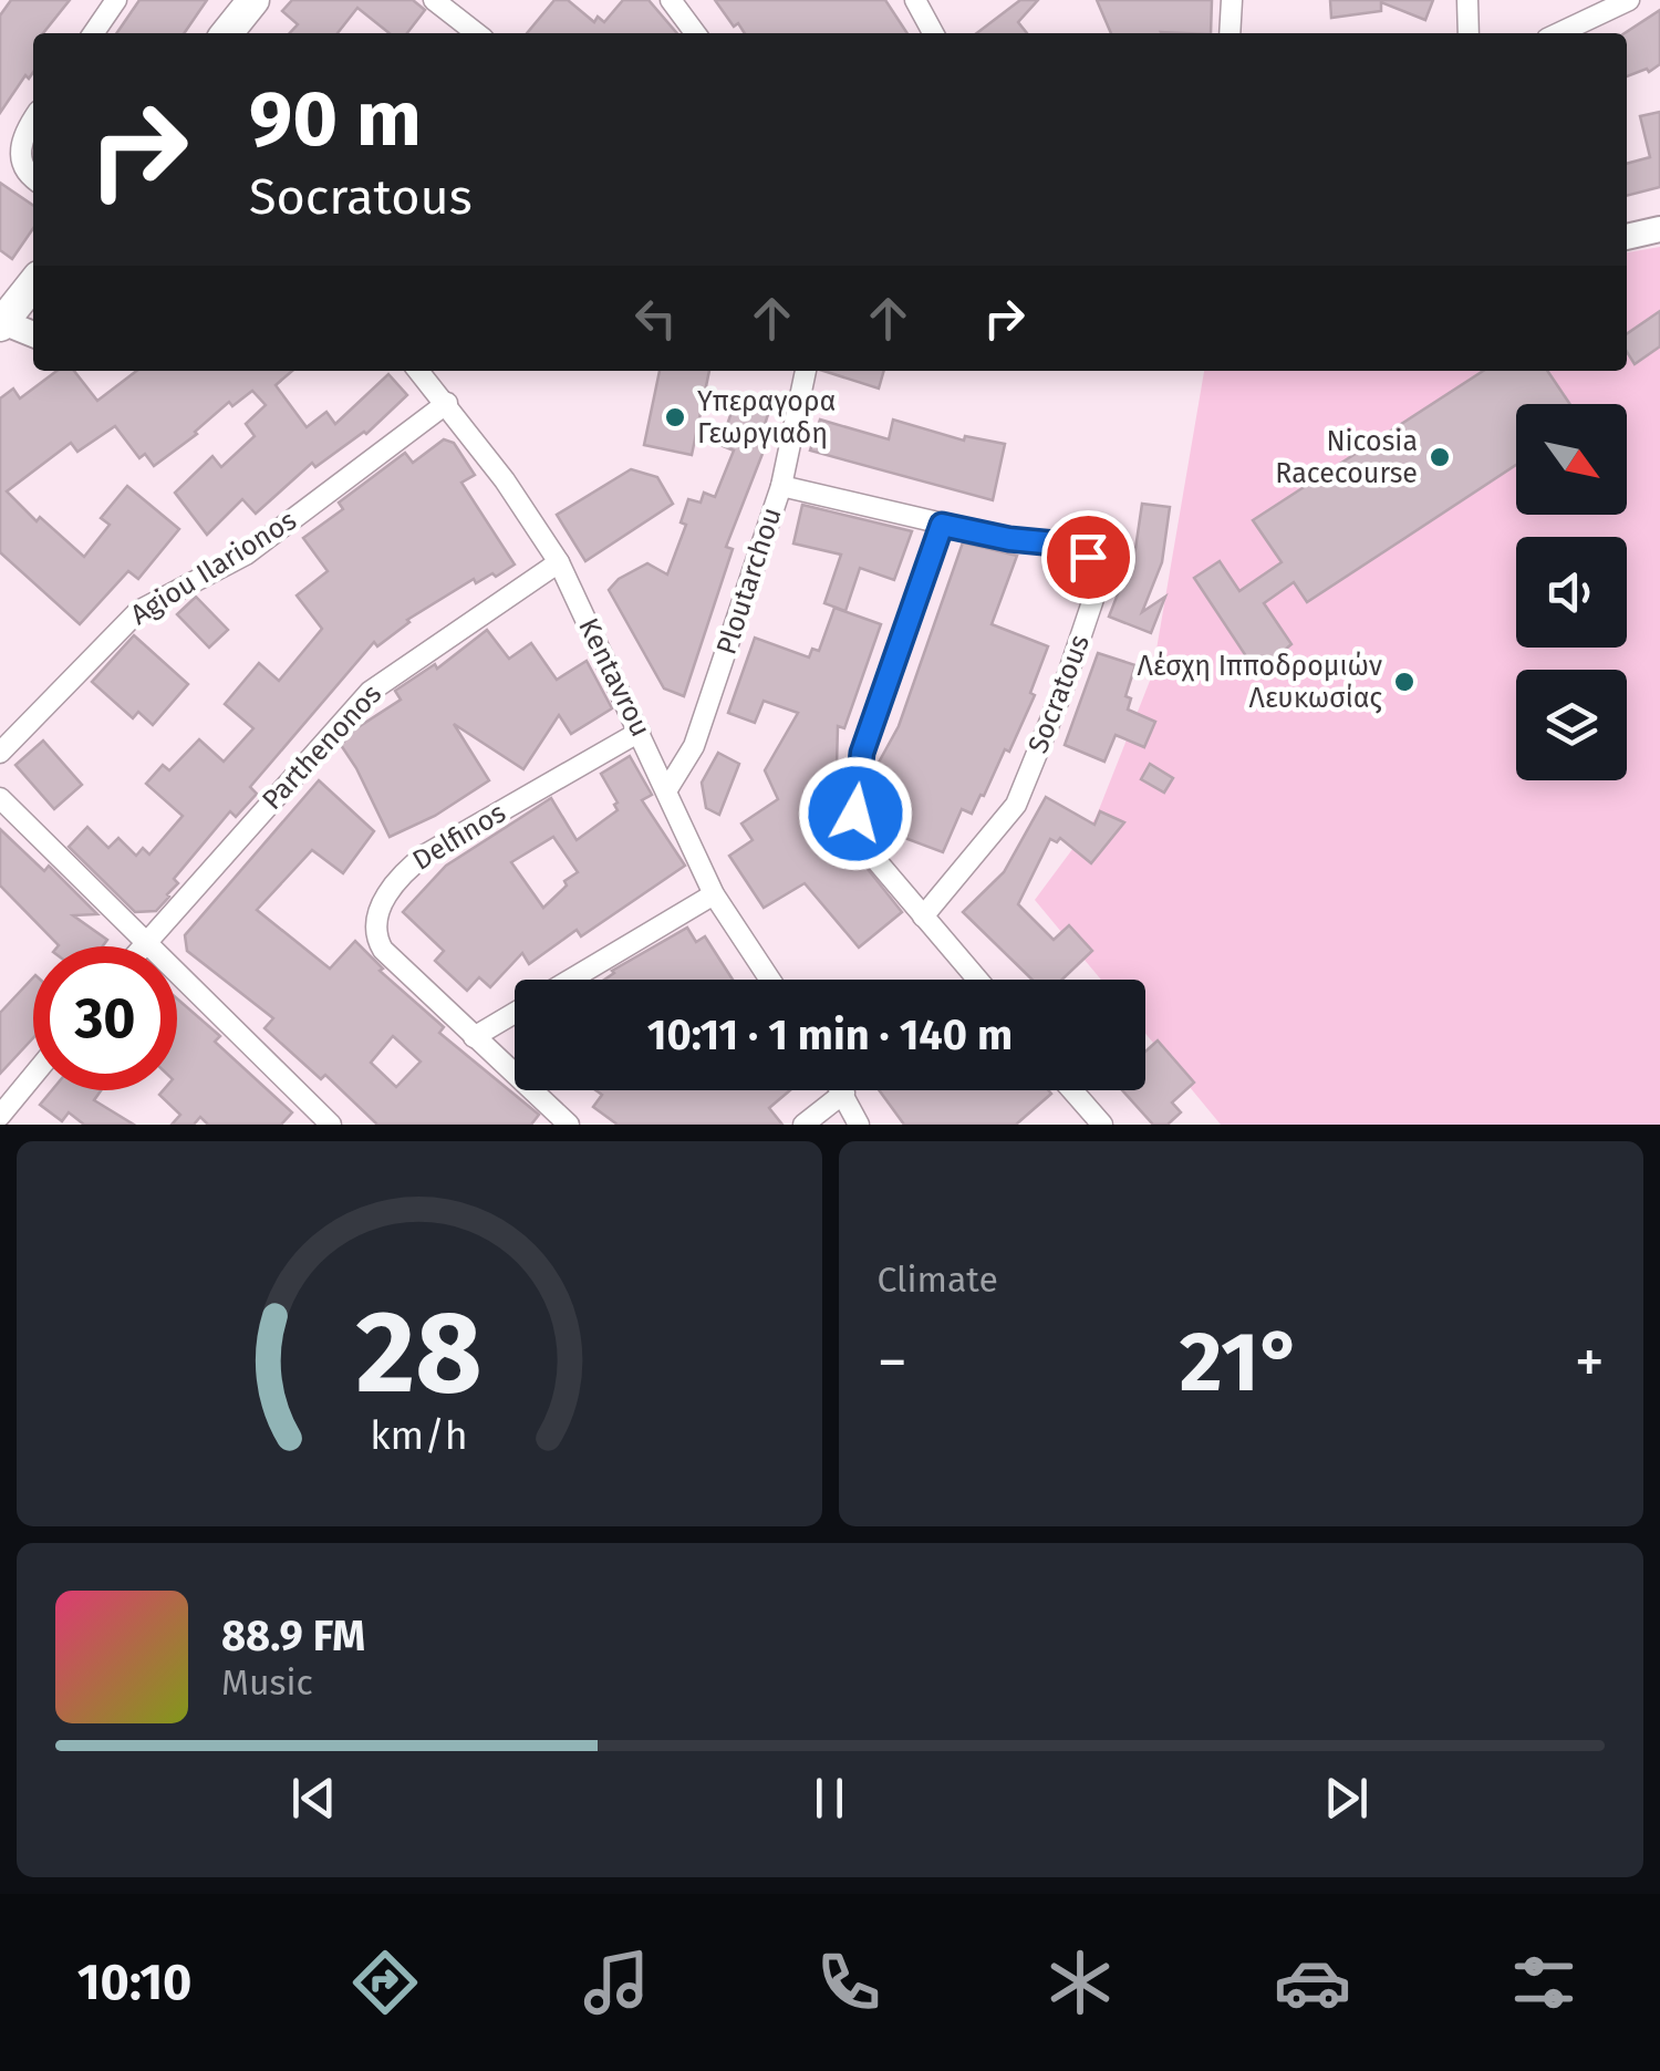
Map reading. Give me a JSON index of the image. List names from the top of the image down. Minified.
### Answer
{"streets":{"street":["Agiou Ilarionos","Ploutarchou","Kentavrou","Socratous","Parthenonos","Delfinos"]},"crossings":[["Agiou Ilarionos","Kentavrou"],["Ploutarchou","Kentavrou"],["Ploutarchou","Socratous"],["Kentavrou","Parthenonos"],["Kentavrou","Delfinos"]],"places":["Υπεραγορα Γεωργιαδη","Nicosia Racecourse","Λέσχη Ιπποδρομιών Λευκωσίας"],"north":"bottom right","page":{"turn":["90 m","Socratous"],"limit":"30","trip":"10:11 · 1 min · 140 m","tile":"Climate","heat":["−","21°","+"],"song":["88.9 FM","Music"],"tabs":"10:10","gauge":["28","km/h"]}}
